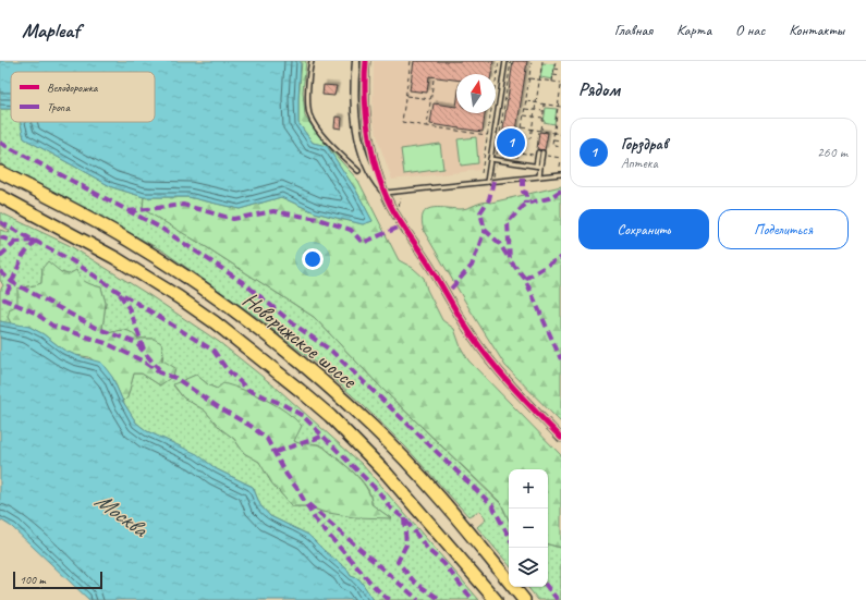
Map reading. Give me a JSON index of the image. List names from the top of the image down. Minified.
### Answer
{"streets":{"highway":["Новорижское шоссе"]},"water":["Москва"],"legend":["Велодорожка","Тропа"],"scale_bar":"100 m","north":"top","page":{"header":"Mapleaf","nav":["Главная","Карта","О нас","Контакты"],"heading":"Рядом","list":[{"mark":"1","name":"Горздрав","note":"Аптека","value":"260 m"}],"pins":"1","buttons":["Сохранить","Поделиться"],"map_buttons":["+","−"],"scale":"100 m"}}
